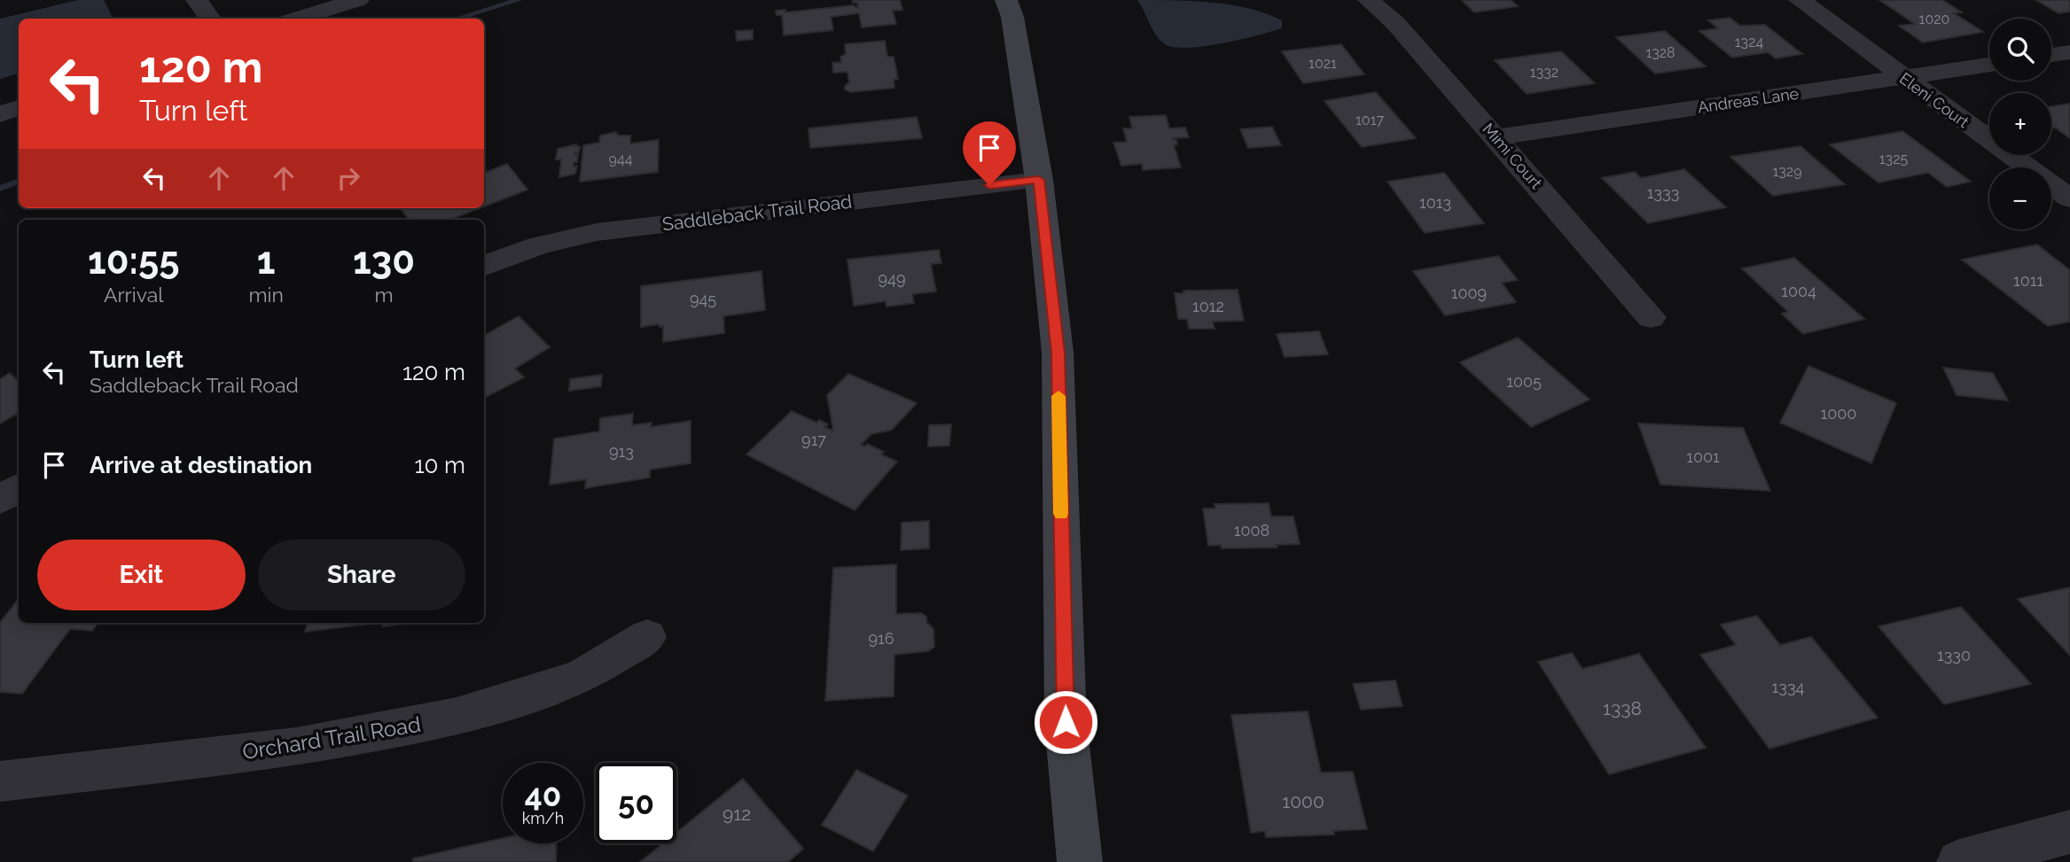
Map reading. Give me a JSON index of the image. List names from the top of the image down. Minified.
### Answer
{"streets":{"street":["Andreas Lane","Eleni Court","Mimi Court","Saddleback Trail Road","Orchard Trail Road"]},"crossings":[["Andreas Lane","Eleni Court"],["Andreas Lane","Mimi Court"]],"house_numbers":["1020","1324","1328","1021","1332","1017","944","1325","1329","1333","1013","949","1011","1004","1009","945","1012","1005","1000","917","913","1001","1008","916","1330","1334","1338","1000","912"],"page":{"map_buttons":["+","−"],"turn":["120 m","Turn left"],"eta":["10:55","Arrival","1","min","130","m"],"list":[{"name":"Turn left","note":"Saddleback Trail Road","value":"120 m"},{"name":"Arrive at destination","value":"10 m"}],"buttons":["Exit","Share"],"speed":"40 km/h","limit":"50"}}
